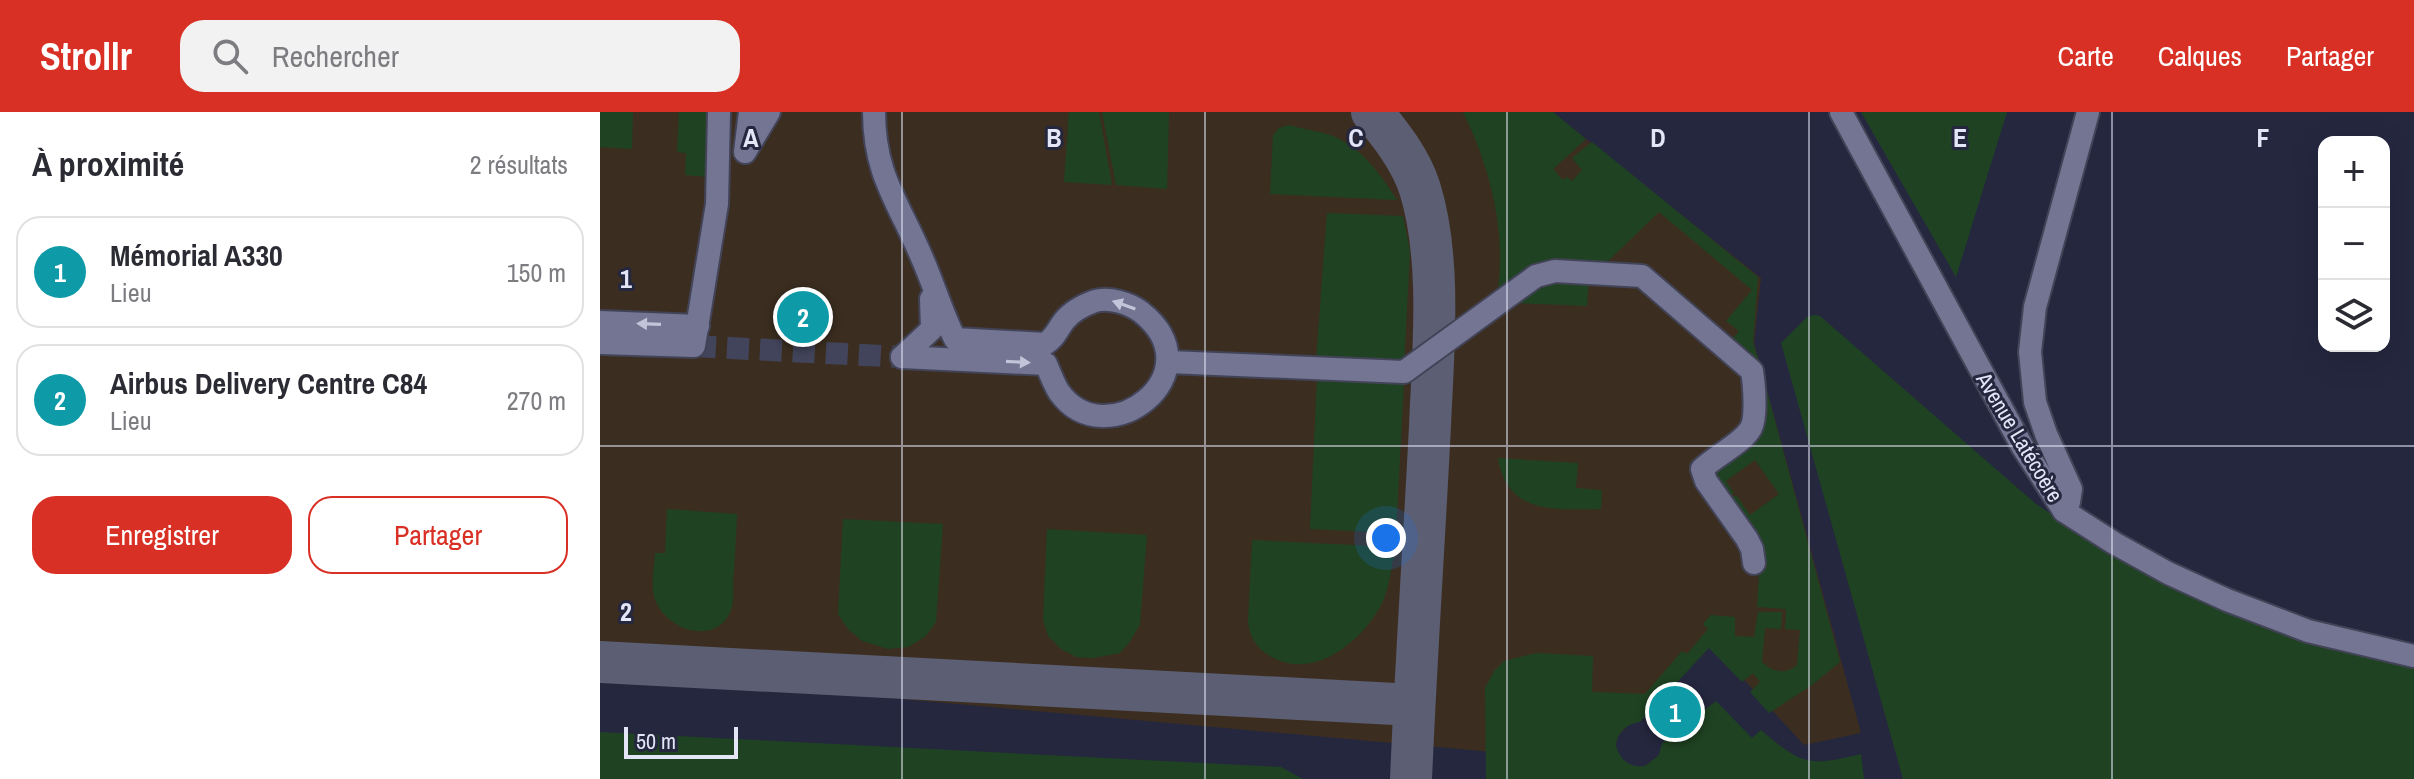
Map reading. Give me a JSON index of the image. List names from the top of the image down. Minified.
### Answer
{"streets":{"street":["Avenue Latécoère"]},"scale_bar":"50 m","page":{"header":"Strollr","search":"Rechercher","nav":["Carte","Calques","Partager"],"heading":["À proximité","2 résultats"],"map_buttons":["+","−"],"list":[{"mark":"1","name":"Mémorial A330","note":"Lieu","value":"150 m"},{"mark":"2","name":"Airbus Delivery Centre C84","note":"Lieu","value":"270 m"}],"pins":["2","1"],"buttons":["Enregistrer","Partager"],"scale":"50 m"},"grid":{"columns":["A","B","C","D","E","F"],"rows":["1","2"]}}
